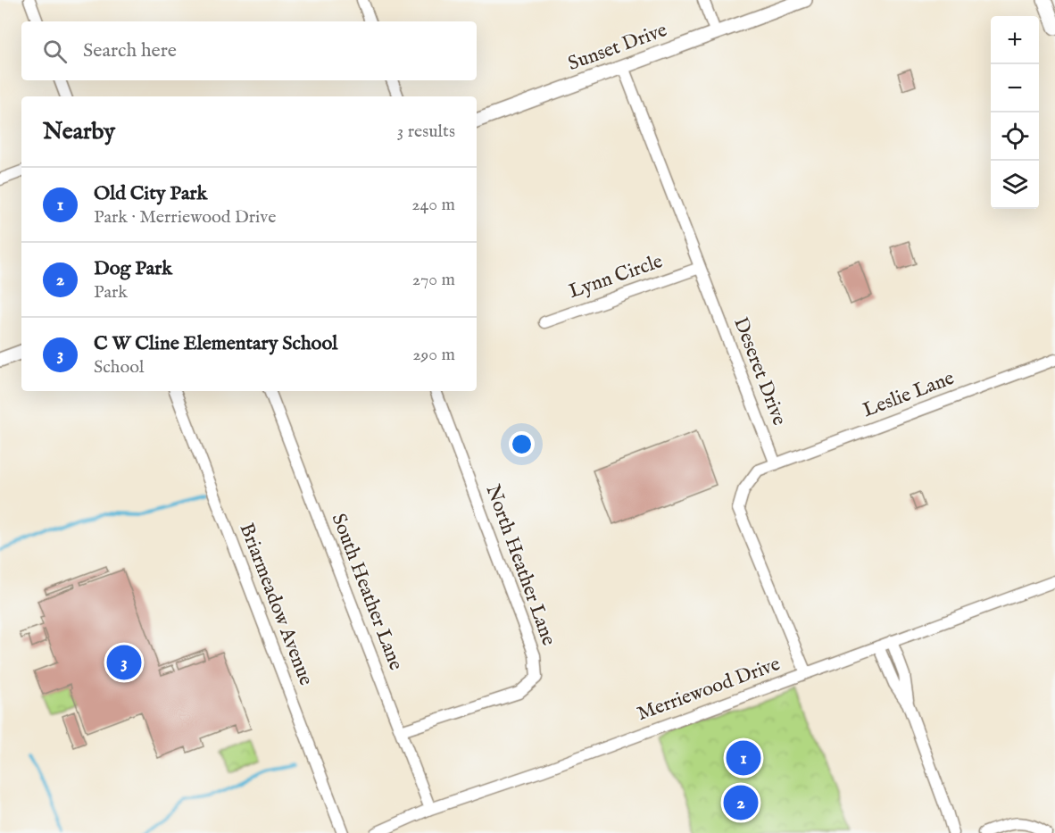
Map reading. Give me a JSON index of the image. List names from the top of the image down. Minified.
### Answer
{"streets":{"street":["Sunset Drive","Lynn Circle","Deseret Drive","Leslie Lane","North Heather Lane","South Heather Lane","Briarmeadow Avenue","Merriewood Drive"]},"crossings":[["Sunset Drive","Deseret Drive"],["Lynn Circle","Deseret Drive"],["Deseret Drive","Leslie Lane"],["North Heather Lane","South Heather Lane"],["South Heather Lane","Merriewood Drive"]],"page":{"map_buttons":["+","−"],"search":"Search here","heading":["Nearby","3 results"],"list":[{"mark":"1","name":"Old City Park","note":"Park · Merriewood Drive","value":"240 m"},{"mark":"2","name":"Dog Park","note":"Park","value":"270 m"},{"mark":"3","name":"C W Cline Elementary School","note":"School","value":"290 m"}],"pins":["3","1","2"]}}
